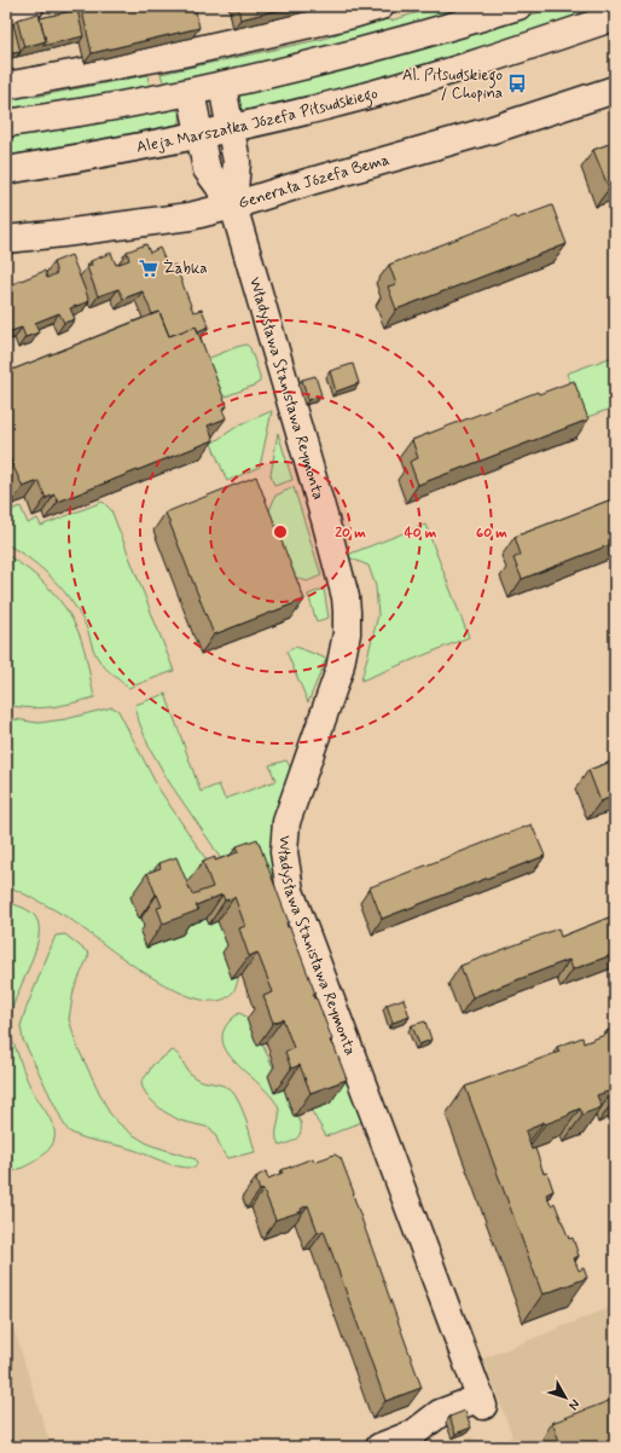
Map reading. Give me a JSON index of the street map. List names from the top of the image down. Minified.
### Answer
{"streets":{"street":["Aleja Marszałka Józefa Piłsudskiego","Generała Józefa Bema","Władysława Stanisława Reymonta"]},"crossings":[["Aleja Marszałka Józefa Piłsudskiego","Władysława Stanisława Reymonta"],["Generała Józefa Bema","Władysława Stanisława Reymonta"]],"places":{"bus stop":["Al. Piłsudskiego / Chopina"],"supermarket":["Żabka"]},"north":"bottom right","rings":["20 m","40 m","60 m"]}
